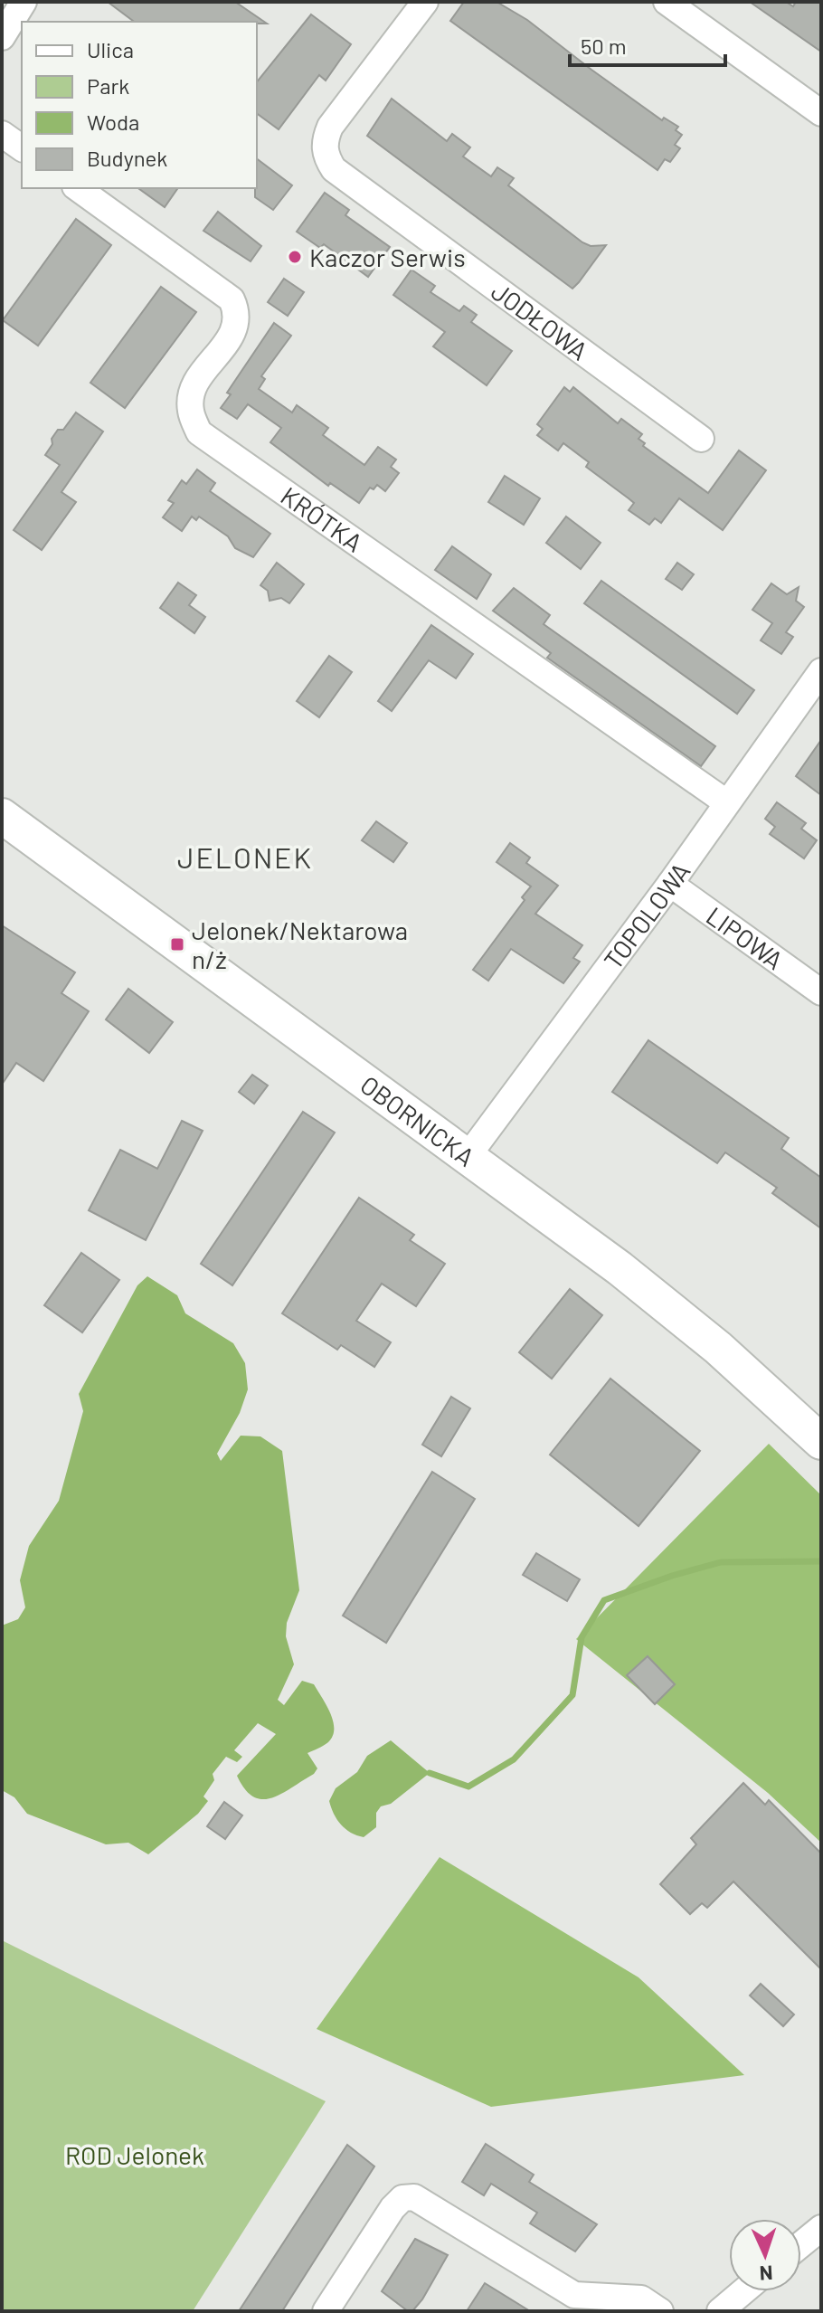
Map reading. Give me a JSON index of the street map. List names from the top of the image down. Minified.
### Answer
{"streets":{"main road":["OBORNICKA"],"street":["JODŁOWA","KRÓTKA","TOPOLOWA","LIPOWA"]},"crossings":[["KRÓTKA","TOPOLOWA"],["TOPOLOWA","LIPOWA"],["TOPOLOWA","OBORNICKA"]],"districts":["JELONEK"],"parks":["ROD Jelonek"],"places":{"other":["Kaczor Serwis"],"transit":["Jelonek/Nektarowa n/ż"]},"legend":["Ulica","Park","Woda","Budynek"],"scale_bar":"50 m","north":"bottom"}
